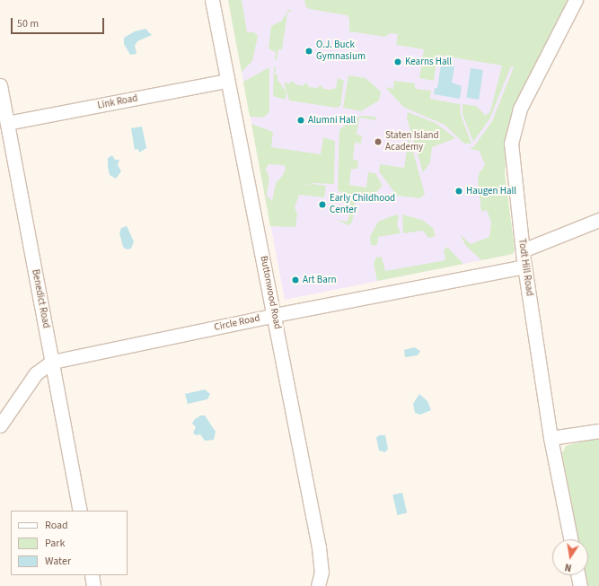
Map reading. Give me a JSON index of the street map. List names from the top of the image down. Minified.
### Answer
{"streets":{"street":["Link Road","Todt Hill Road","Buttonwood Road","Benedict Road","Circle Road"]},"crossings":[["Link Road","Buttonwood Road"],["Link Road","Benedict Road"],["Todt Hill Road","Circle Road"],["Buttonwood Road","Circle Road"],["Benedict Road","Circle Road"]],"places":["O.J. Buck Gymnasium","Kearns Hall","Alumni Hall","Staten Island Academy","Haugen Hall","Early Childhood Center","Art Barn"],"legend":["Road","Park","Water"],"scale_bar":"50 m","north":"bottom"}
